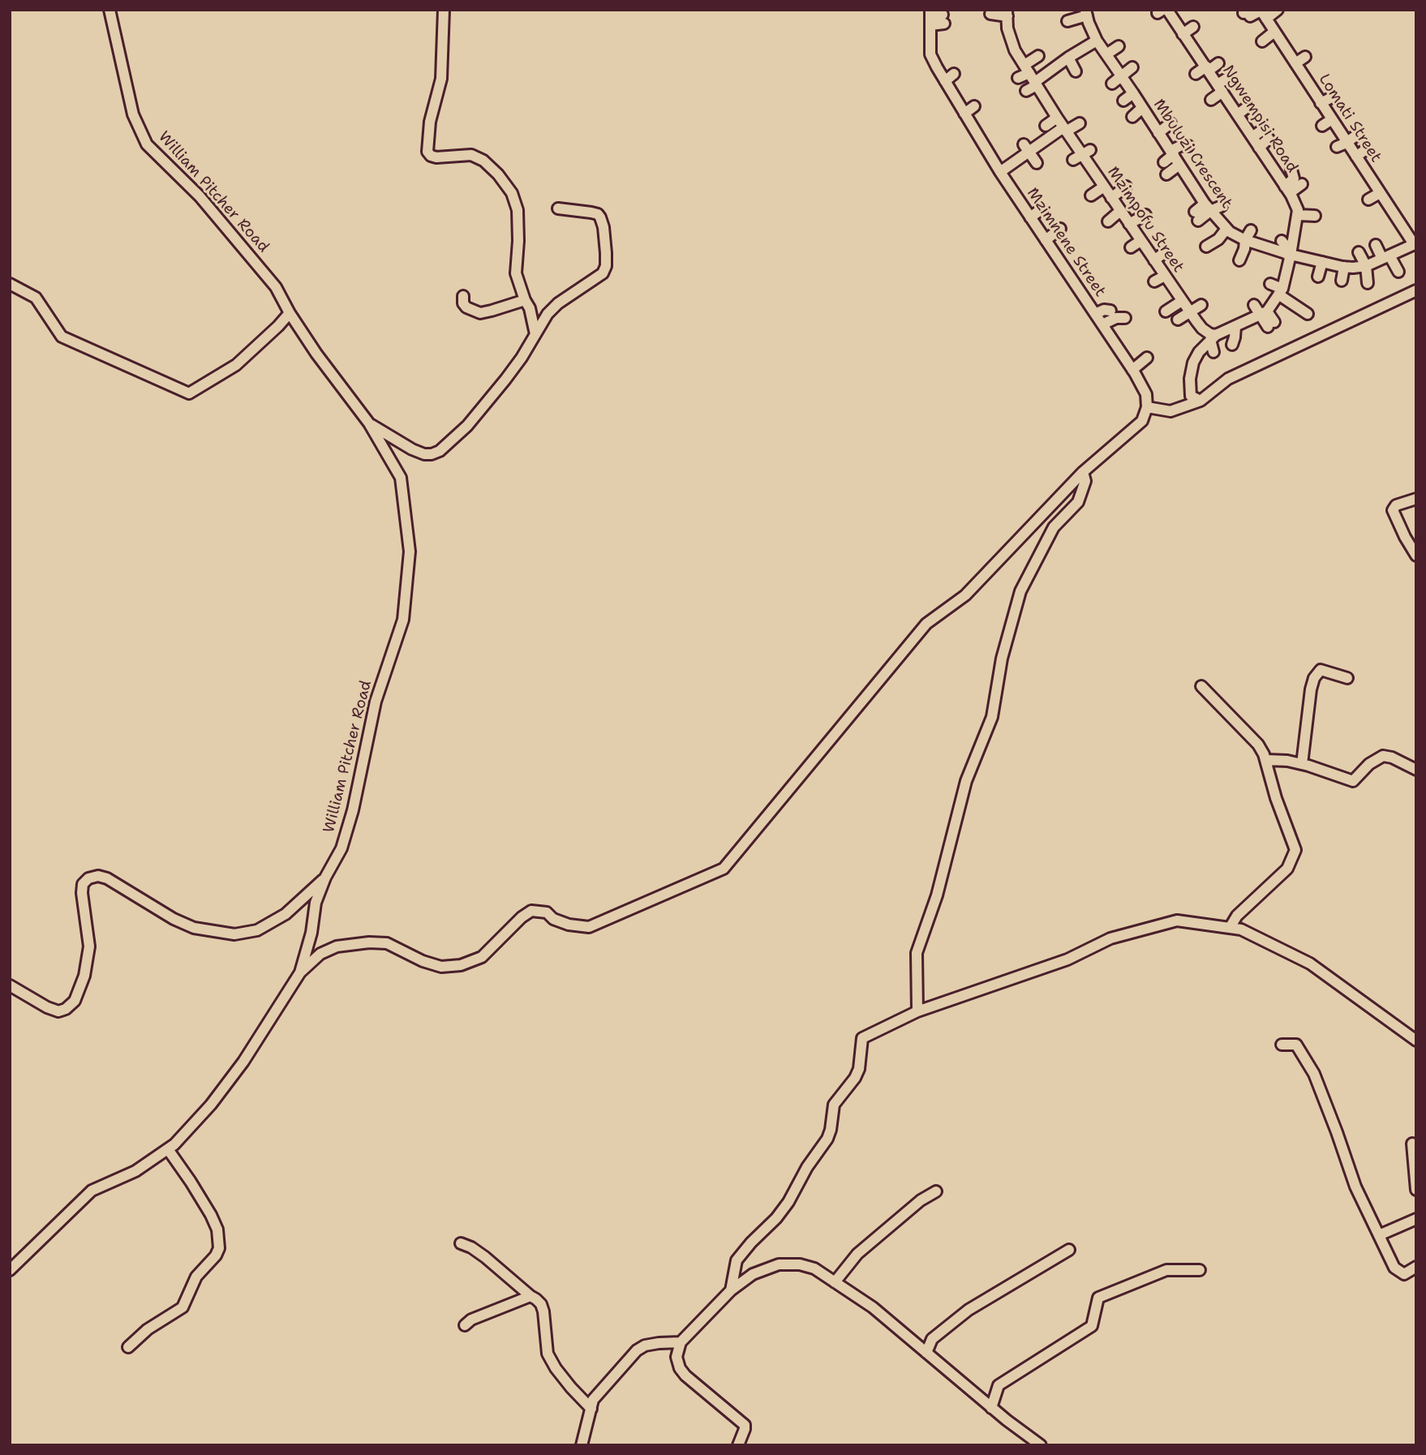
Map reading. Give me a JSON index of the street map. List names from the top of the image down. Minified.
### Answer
{"streets":{"street":["Lomati Street","Ngwempisi Road","Mbuluzi Crescent","William Pitcher Road","Mzimpofu Street","Mzimnene Street"]},"crossings":[["Lomati Street","Mbuluzi Crescent"]]}
